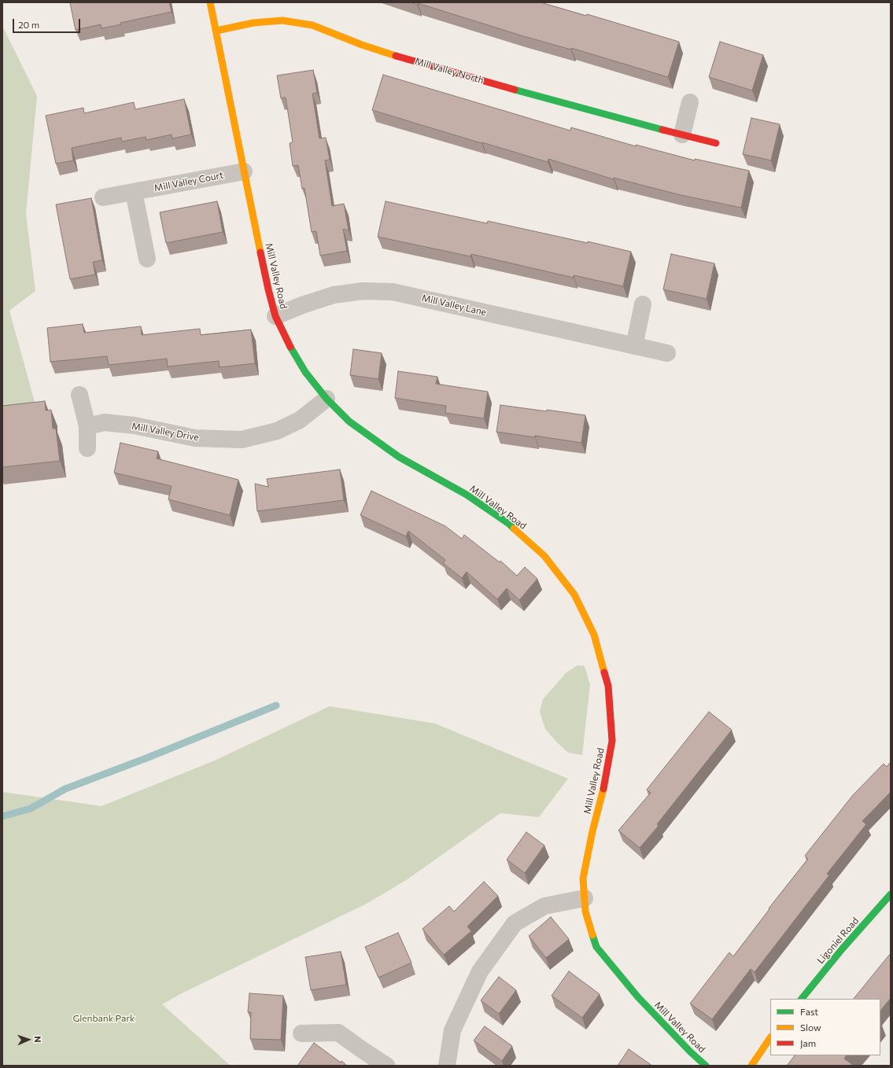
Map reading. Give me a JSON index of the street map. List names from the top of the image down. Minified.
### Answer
{"streets":{"street":["Mill Valley North","Mill Valley Court","Mill Valley Road","Mill Valley Lane","Mill Valley Drive","Ligoniel Road"]},"crossings":[["Mill Valley North","Mill Valley Road"],["Mill Valley Court","Mill Valley Road"],["Mill Valley Road","Mill Valley Lane"],["Mill Valley Road","Mill Valley Drive"]],"parks":["Glenbank Park"],"legend":["Fast","Slow","Jam"],"scale_bar":"20 m","north":"right"}
